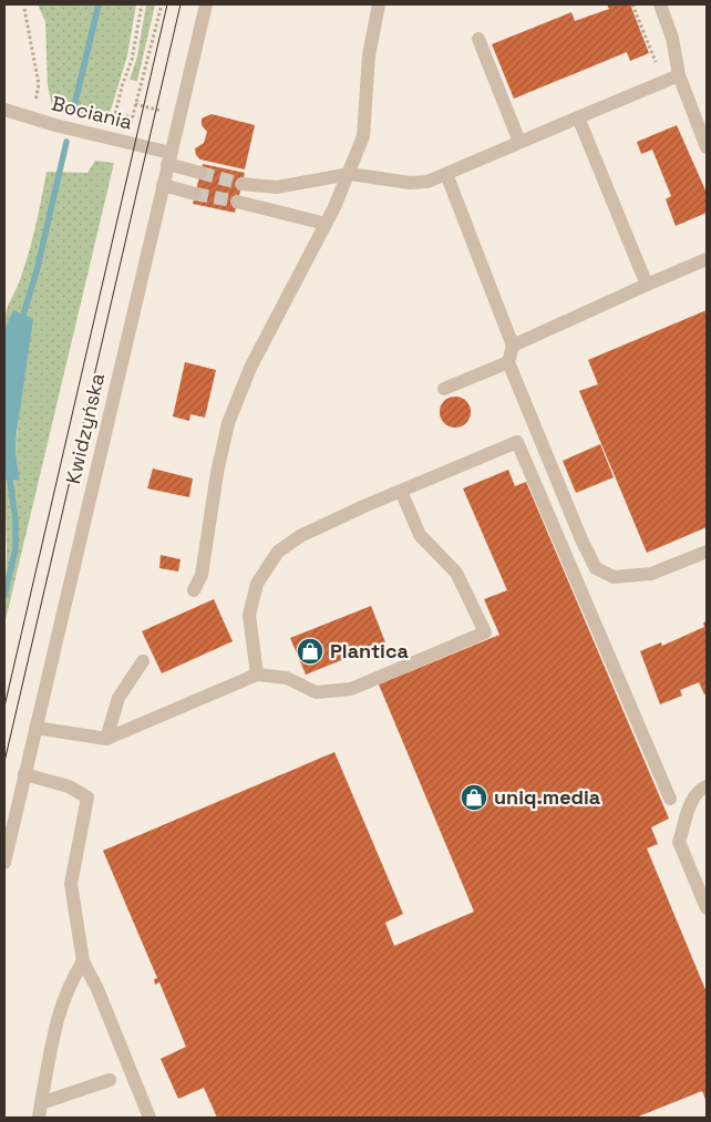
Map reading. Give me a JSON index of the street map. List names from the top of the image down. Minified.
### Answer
{"streets":{"street":["Bociania","Kwidzyńska"]},"crossings":[["Bociania","Kwidzyńska"]],"places":{"shop":["Plantica","uniq.media"]}}
